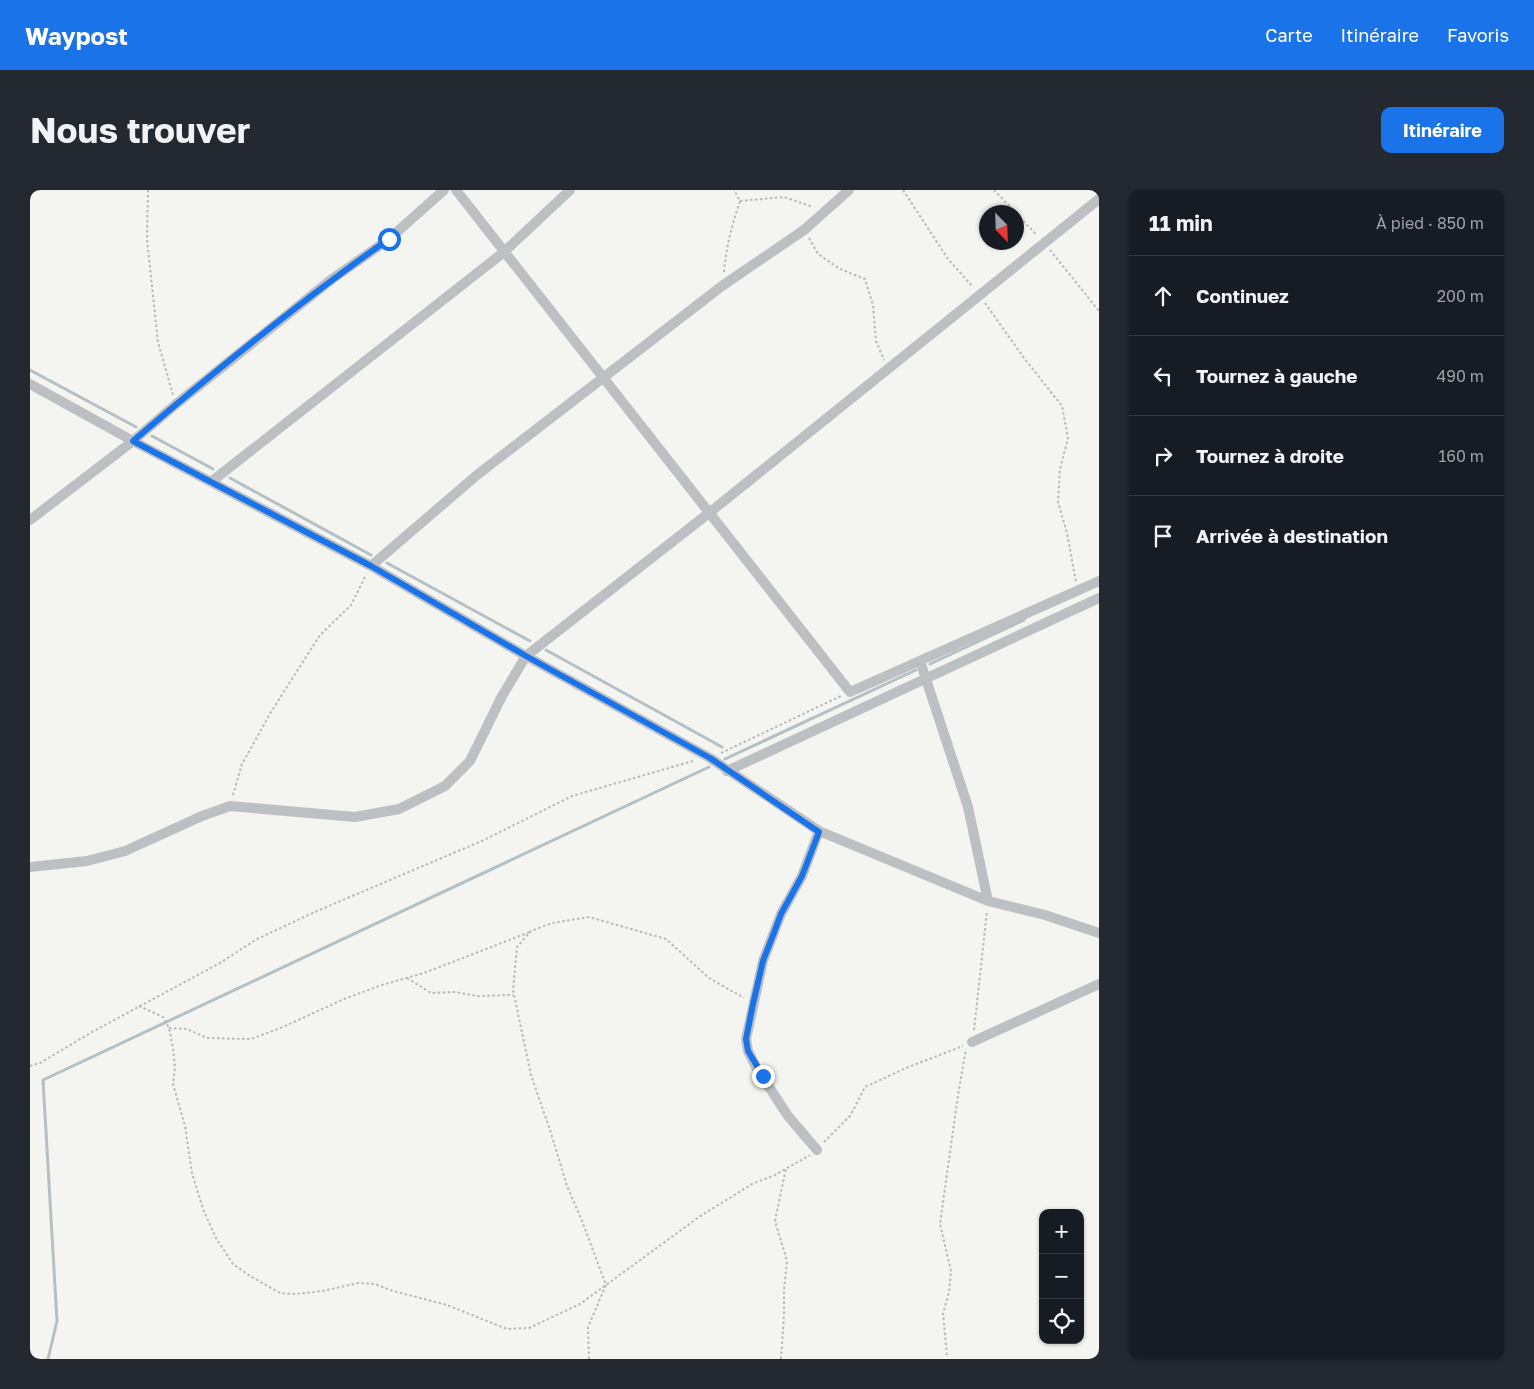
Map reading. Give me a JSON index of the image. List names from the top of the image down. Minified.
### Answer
{"north":"bottom right","page":{"header":"Waypost","nav":["Carte","Itinéraire","Favoris"],"buttons":"Itinéraire","title":"Nous trouver","heading":["11 min","À pied · 850 m"],"list":[["Continuez","200 m"],["Tournez à gauche","490 m"],["Tournez à droite","160 m"],"Arrivée à destination"],"map_buttons":["+","−"]}}
